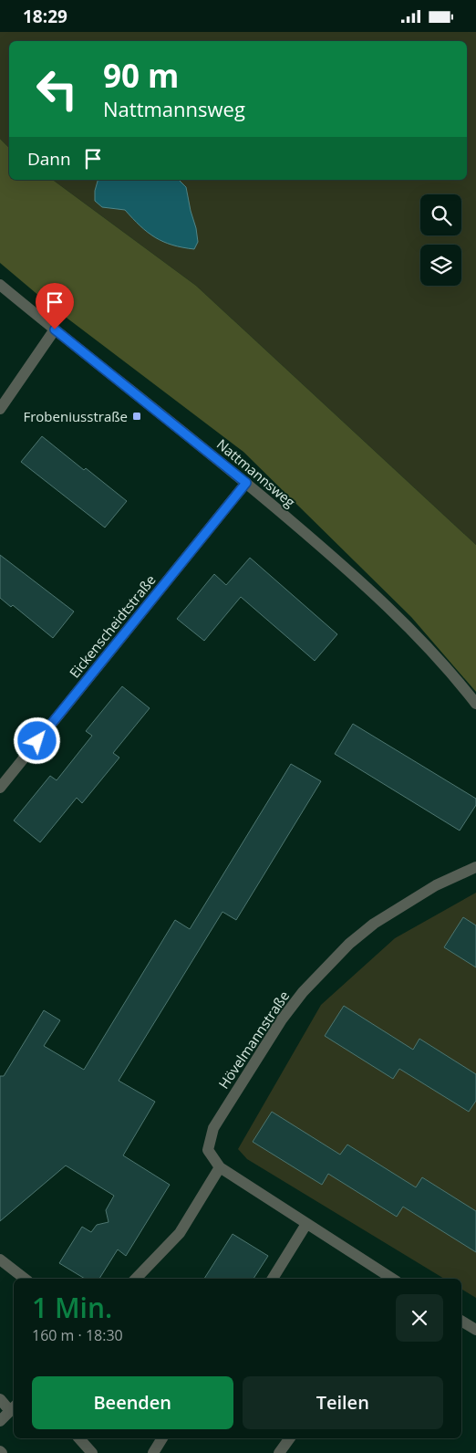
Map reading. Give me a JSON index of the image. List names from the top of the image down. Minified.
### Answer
{"streets":{"street":["Nattmannsweg","Eickenscheidtstraße","Hövelmannstraße"]},"crossings":[["Nattmannsweg","Eickenscheidtstraße"]],"places":{"transit":["Frobeniusstraße"]},"page":{"status":"18:29","turn":["90 m","Nattmannsweg"],"then":"Dann","heading":["1 Min.","160 m · 18:30"],"buttons":["Beenden","Teilen"]}}
